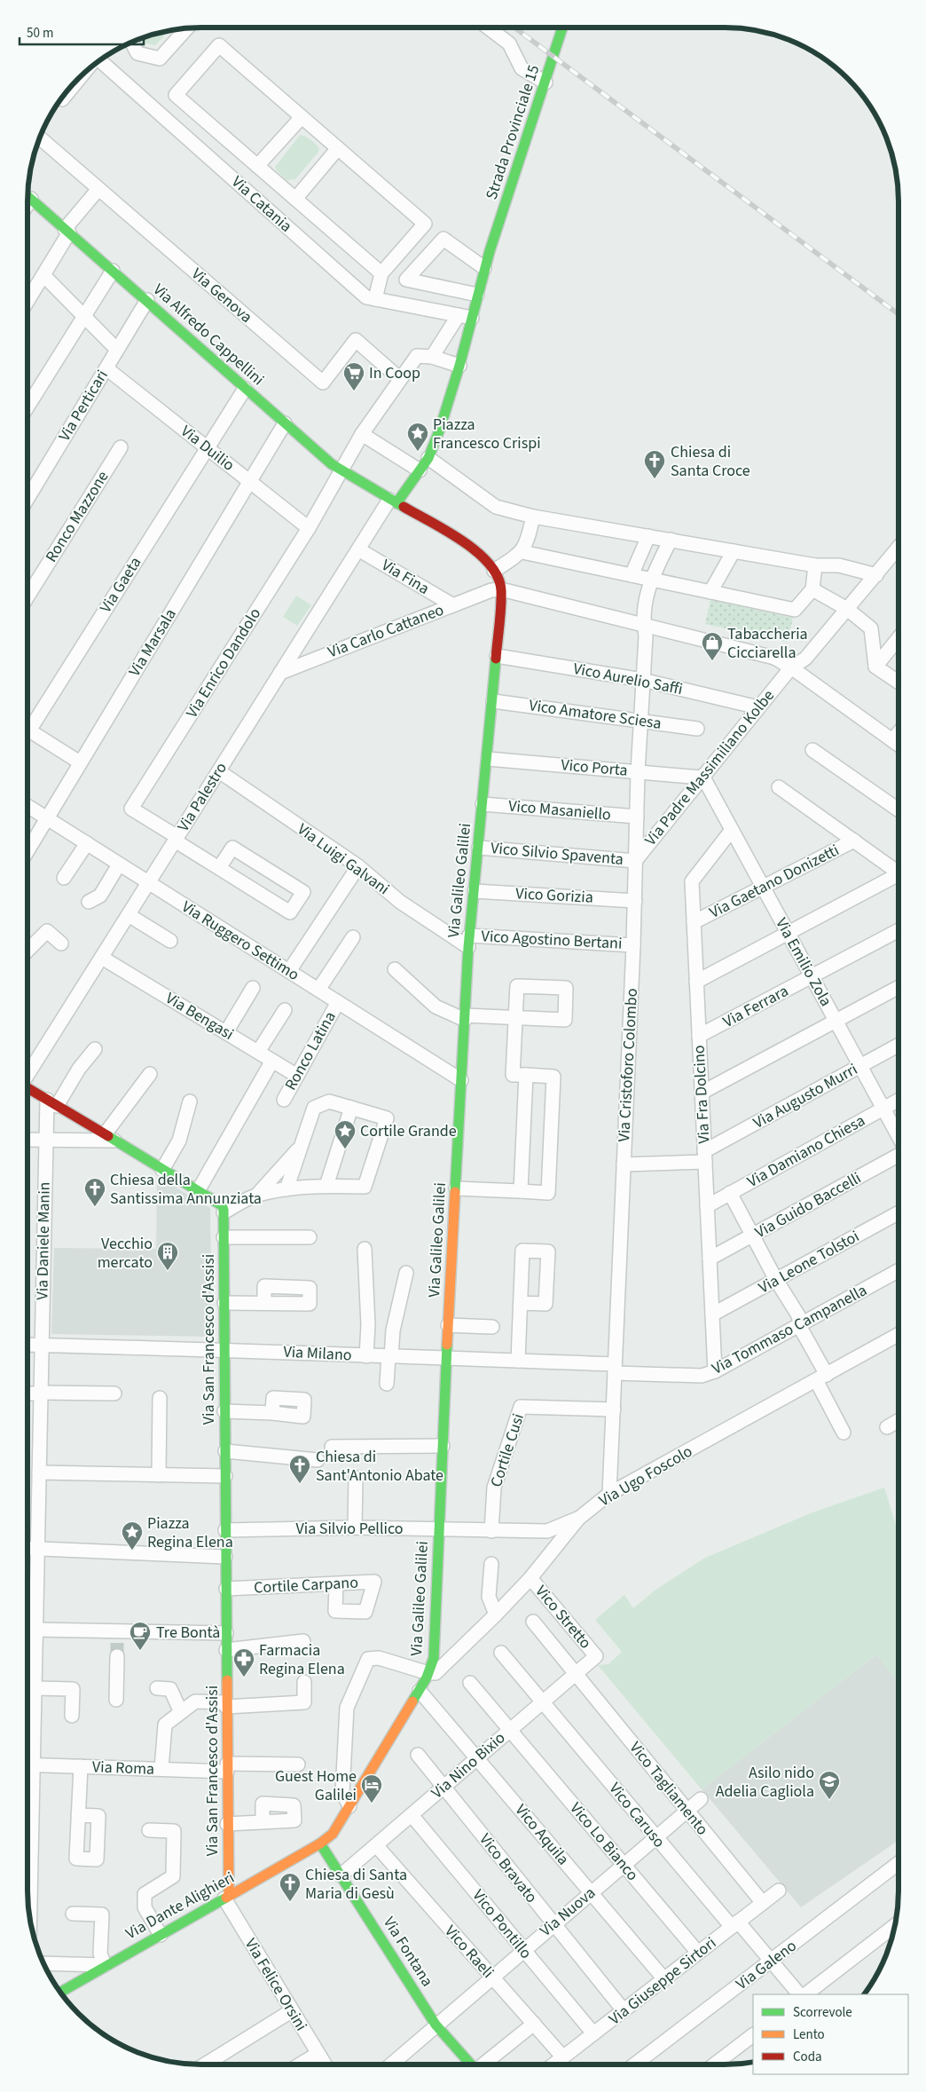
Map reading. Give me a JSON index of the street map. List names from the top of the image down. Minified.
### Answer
{"streets":{"street":["Strada Provinciale 15","Via Catania","Via Genova","Via Alfredo Cappellini","Via Perticari","Via Duilio","Ronco Mazzone","Via Fina","Via Gaeta","Via Carlo Cattaneo","Via Marsala","Via Enrico Dandolo","Vico Aurelio Saffi","Vico Amatore Sciesa","Vico Porta","Via Padre Massimiliano Kolbe","Via Palestro","Vico Masaniello","Vico Silvio Spaventa","Via Luigi Galvani","Via Galileo Galilei","Via Gaetano Donizetti","Vico Gorizia","Vico Agostino Bertani","Via Ruggero Settimo","Via Emilio Zola","Via Ferrara","Via Bengasi","Ronco Latina","Via Cristoforo Colombo","Via Fra Dolcino","Via Augusto Murri","Via Damiano Chiesa","Via Guido Baccelli","Via Daniele Manin","Via Leone Tolstoi","Via Tommaso Campanella","Via San Francesco d'Assisi","Via Milano","Cortile Cusi","Via Ugo Foscolo","Via Silvio Pellico","Cortile Carpano","Vico Stretto","Via Nino Bixio","Via Roma","Vico Tagliamento","Vico Caruso","Vico Aquila","Vico Lo Bianco","Vico Bravato","Via Dante Alighieri","Via Nuova","Vico Pontillo","Via Fontana","Vico Raeli","Via Galeno","Via Giuseppe Sirtori","Via Felice Orsini"]},"crossings":[["Strada Provinciale 15","Via Catania"],["Strada Provinciale 15","Via Alfredo Cappellini"],["Strada Provinciale 15","Via Palestro"],["Via Genova","Via Enrico Dandolo"],["Via Alfredo Cappellini","Via Perticari"],["Via Alfredo Cappellini","Via Gaeta"],["Via Alfredo Cappellini","Via Carlo Cattaneo"],["Via Alfredo Cappellini","Via Marsala"],["Via Alfredo Cappellini","Via Enrico Dandolo"],["Via Alfredo Cappellini","Via Palestro"],["Via Alfredo Cappellini","Via Galileo Galilei"],["Via Perticari","Via Duilio"],["Via Duilio","Via Gaeta"],["Via Duilio","Via Marsala"],["Via Duilio","Via Enrico Dandolo"],["Via Fina","Via Carlo Cattaneo"],["Via Fina","Via Palestro"],["Via Gaeta","Via Marsala"],["Via Carlo Cattaneo","Via Palestro"],["Via Carlo Cattaneo","Via Galileo Galilei"],["Via Marsala","Via Ruggero Settimo"],["Via Enrico Dandolo","Via Palestro"],["Vico Aurelio Saffi","Via Padre Massimiliano Kolbe"],["Vico Aurelio Saffi","Via Galileo Galilei"],["Vico Aurelio Saffi","Via Cristoforo Colombo"],["Vico Amatore Sciesa","Via Galileo Galilei"],["Vico Amatore Sciesa","Via Cristoforo Colombo"],["Vico Porta","Via Padre Massimiliano Kolbe"],["Vico Porta","Via Galileo Galilei"],["Vico Porta","Via Emilio Zola"],["Vico Porta","Via Cristoforo Colombo"],["Via Padre Massimiliano Kolbe","Vico Silvio Spaventa"],["Via Padre Massimiliano Kolbe","Via Emilio Zola"],["Via Padre Massimiliano Kolbe","Via Cristoforo Colombo"],["Via Palestro","Via Luigi Galvani"],["Via Palestro","Via Ruggero Settimo"],["Via Palestro","Via Bengasi"],["Vico Masaniello","Via Galileo Galilei"],["Vico Masaniello","Via Cristoforo Colombo"],["Vico Silvio Spaventa","Via Galileo Galilei"],["Vico Silvio Spaventa","Via Cristoforo Colombo"],["Via Luigi Galvani","Via Galileo Galilei"],["Via Luigi Galvani","Vico Agostino Bertani"],["Via Galileo Galilei","Vico Gorizia"],["Via Galileo Galilei","Vico Agostino Bertani"],["Via Galileo Galilei","Via Ruggero Settimo"],["Via Galileo Galilei","Via Milano"],["Via Galileo Galilei","Via Ugo Foscolo"],["Via Galileo Galilei","Via Silvio Pellico"],["Via Galileo Galilei","Vico Aquila"],["Via Galileo Galilei","Via Dante Alighieri"],["Via Galileo Galilei","Via Fontana"],["Via Gaetano Donizetti","Via Emilio Zola"],["Via Gaetano Donizetti","Via Fra Dolcino"],["Vico Gorizia","Via Cristoforo Colombo"],["Vico Agostino Bertani","Via Cristoforo Colombo"],["Via Ruggero Settimo","Ronco Latina"],["Via Emilio Zola","Via Ferrara"],["Via Emilio Zola","Via Fra Dolcino"],["Via Emilio Zola","Via Augusto Murri"],["Via Emilio Zola","Via Damiano Chiesa"],["Via Ferrara","Via Fra Dolcino"],["Via Bengasi","Ronco Latina"],["Via Cristoforo Colombo","Via Tommaso Campanella"],["Via Cristoforo Colombo","Via Milano"],["Via Cristoforo Colombo","Cortile Cusi"],["Via Cristoforo Colombo","Via Ugo Foscolo"],["Via Fra Dolcino","Via Augusto Murri"],["Via Fra Dolcino","Via Damiano Chiesa"],["Via Fra Dolcino","Via Guido Baccelli"],["Via Fra Dolcino","Via Leone Tolstoi"],["Via Fra Dolcino","Via Tommaso Campanella"],["Via Daniele Manin","Via Milano"],["Via Tommaso Campanella","Via Milano"],["Via San Francesco d'Assisi","Via Milano"],["Via San Francesco d'Assisi","Via Silvio Pellico"],["Via San Francesco d'Assisi","Cortile Carpano"],["Via San Francesco d'Assisi","Via Roma"],["Via San Francesco d'Assisi","Via Dante Alighieri"],["Via San Francesco d'Assisi","Via Felice Orsini"],["Cortile Cusi","Via Silvio Pellico"],["Via Ugo Foscolo","Via Silvio Pellico"],["Via Ugo Foscolo","Vico Stretto"],["Vico Stretto","Via Nino Bixio"],["Via Nino Bixio","Vico Tagliamento"],["Via Nino Bixio","Vico Caruso"],["Via Nino Bixio","Vico Aquila"],["Via Nino Bixio","Vico Lo Bianco"],["Via Nino Bixio","Vico Bravato"],["Via Nino Bixio","Vico Pontillo"],["Via Nino Bixio","Via Fontana"],["Via Nino Bixio","Vico Raeli"],["Vico Tagliamento","Via Nuova"],["Vico Tagliamento","Via Giuseppe Sirtori"],["Vico Caruso","Via Nuova"],["Vico Caruso","Via Galeno"],["Vico Caruso","Via Giuseppe Sirtori"],["Vico Aquila","Via Nuova"],["Vico Aquila","Via Giuseppe Sirtori"],["Vico Lo Bianco","Via Nuova"],["Vico Lo Bianco","Via Giuseppe Sirtori"],["Vico Bravato","Via Nuova"],["Vico Bravato","Via Giuseppe Sirtori"],["Via Dante Alighieri","Via Fontana"],["Via Dante Alighieri","Via Felice Orsini"],["Via Nuova","Vico Pontillo"],["Via Nuova","Via Fontana"],["Via Nuova","Vico Raeli"],["Vico Pontillo","Via Giuseppe Sirtori"],["Vico Raeli","Via Giuseppe Sirtori"]],"places":{"supermarket":["In Coop"],"place":["Piazza Francesco Crispi","Cortile Grande","Piazza Regina Elena"],"church":["Chiesa di Santa Croce","Chiesa della Santissima Annunziata","Chiesa di Sant'Antonio Abate","Chiesa di Santa Maria di Gesù"],"shop":["Tabaccheria Cicciarella"],"building":["Vecchio mercato"],"cafe":["Tre Bontà"],"pharmacy":["Farmacia Regina Elena"],"school or university":["Asilo nido Adelia Cagliola"],"hotel":["Guest Home Galilei"]},"legend":["Scorrevole","Lento","Coda"],"scale_bar":"50 m"}
